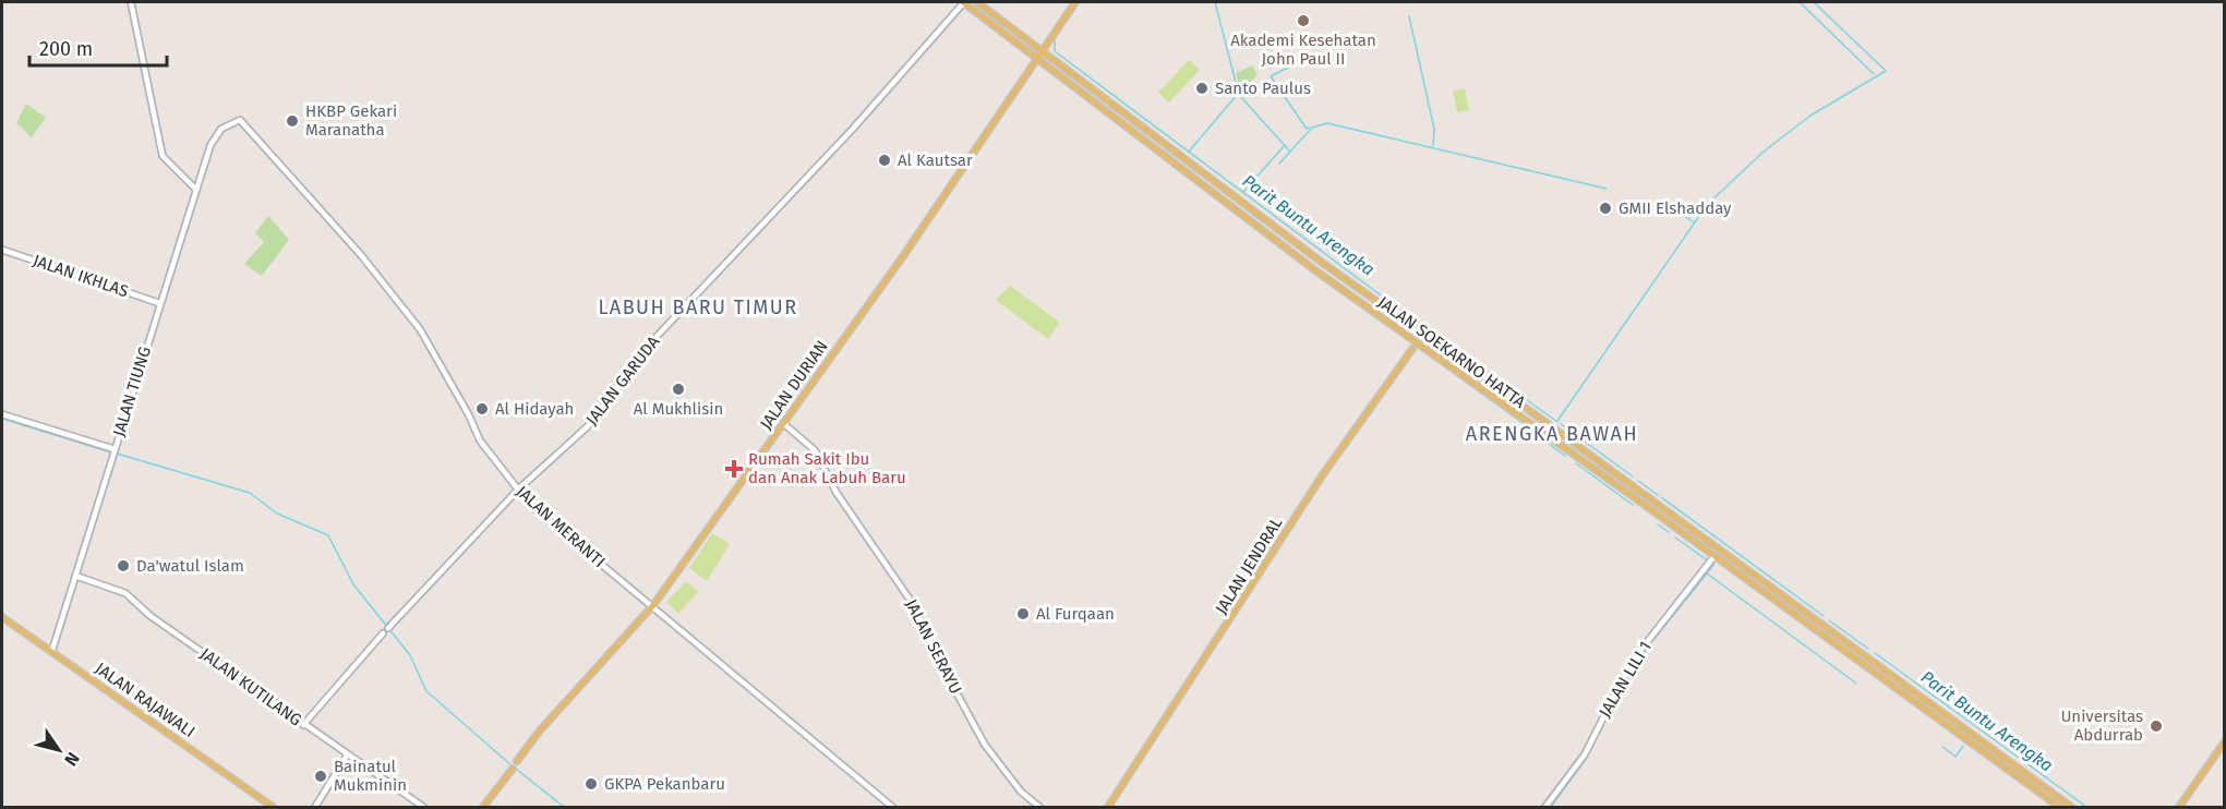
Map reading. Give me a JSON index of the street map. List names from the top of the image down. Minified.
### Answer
{"streets":{"main road":["JALAN SOEKARNO HATTA","JALAN DURIAN","JALAN JENDRAL","JALAN RAJAWALI"],"street":["JALAN IKHLAS","JALAN GARUDA","JALAN TIUNG","JALAN MERANTI","JALAN SERAYU","JALAN LILI 1","JALAN KUTILANG"]},"crossings":[["JALAN IKHLAS","JALAN TIUNG"],["JALAN SOEKARNO HATTA","JALAN GARUDA"],["JALAN SOEKARNO HATTA","JALAN DURIAN"],["JALAN SOEKARNO HATTA","JALAN JENDRAL"],["JALAN SOEKARNO HATTA","JALAN LILI 1"],["JALAN GARUDA","JALAN MERANTI"],["JALAN DURIAN","JALAN MERANTI"],["JALAN DURIAN","JALAN SERAYU"],["JALAN TIUNG","JALAN MERANTI"],["JALAN TIUNG","JALAN KUTILANG"],["JALAN TIUNG","JALAN RAJAWALI"]],"districts":["LABUH BARU TIMUR","ARENGKA BAWAH"],"water":["Parit Buntu Arengka"],"places":{"other":["Akademi Kesehatan John Paul II","Santo Paulus","HKBP Gekari Maranatha","Al Kautsar","GMII Elshadday","Al Mukhlisin","Al Hidayah","Da'watul Islam","Al Furqaan","Universitas Abdurrab","Bainatul Mukminin","GKPA Pekanbaru"],"health":["Rumah Sakit Ibu dan Anak Labuh Baru"]},"scale_bar":"200 m","north":"bottom right"}
